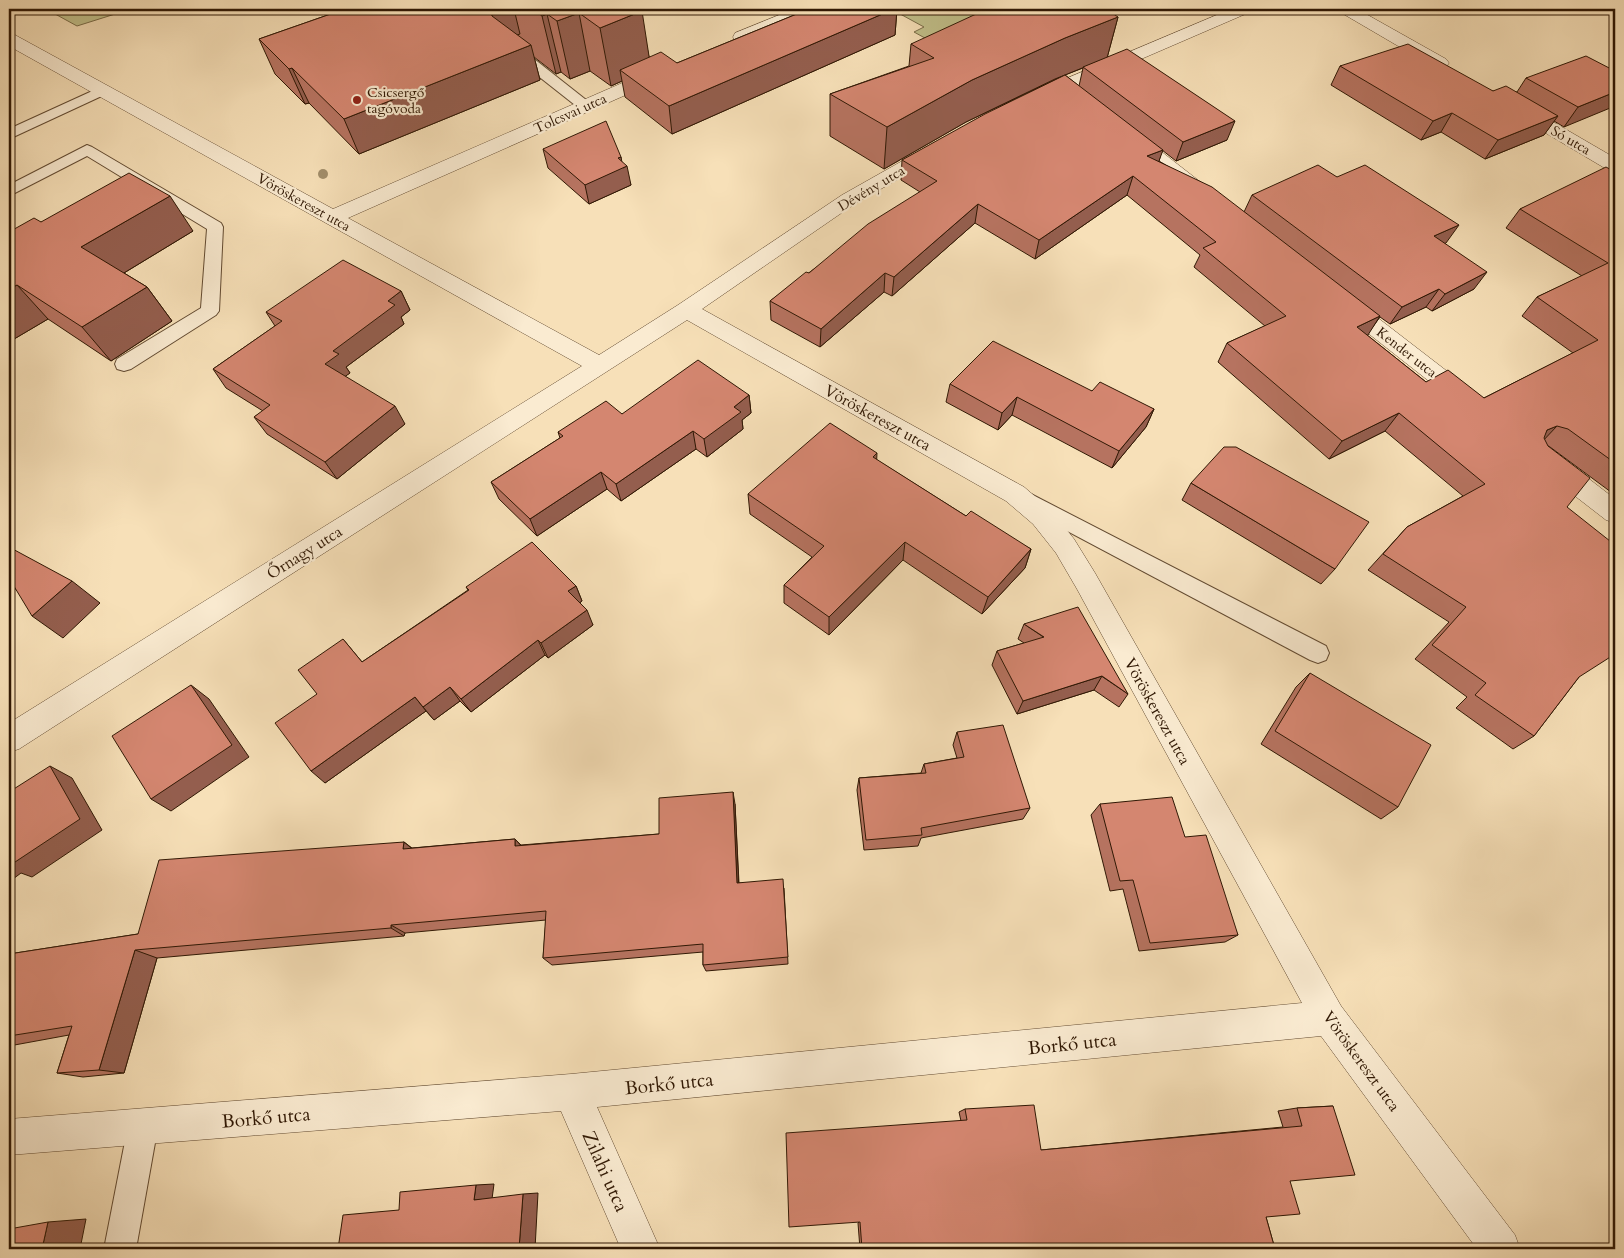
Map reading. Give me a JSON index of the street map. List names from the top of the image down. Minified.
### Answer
{"streets":{"street":["Tolcsvai utca","Só utca","Dévény utca","Vöröskereszt utca","Kender utca","Őrnagy utca","Borkő utca","Zilahi utca"]},"crossings":[["Tolcsvai utca","Vöröskereszt utca"],["Dévény utca","Vöröskereszt utca"],["Dévény utca","Őrnagy utca"],["Vöröskereszt utca","Őrnagy utca"],["Vöröskereszt utca","Borkő utca"],["Borkő utca","Zilahi utca"]],"places":["Csicsergő tagóvoda"]}
